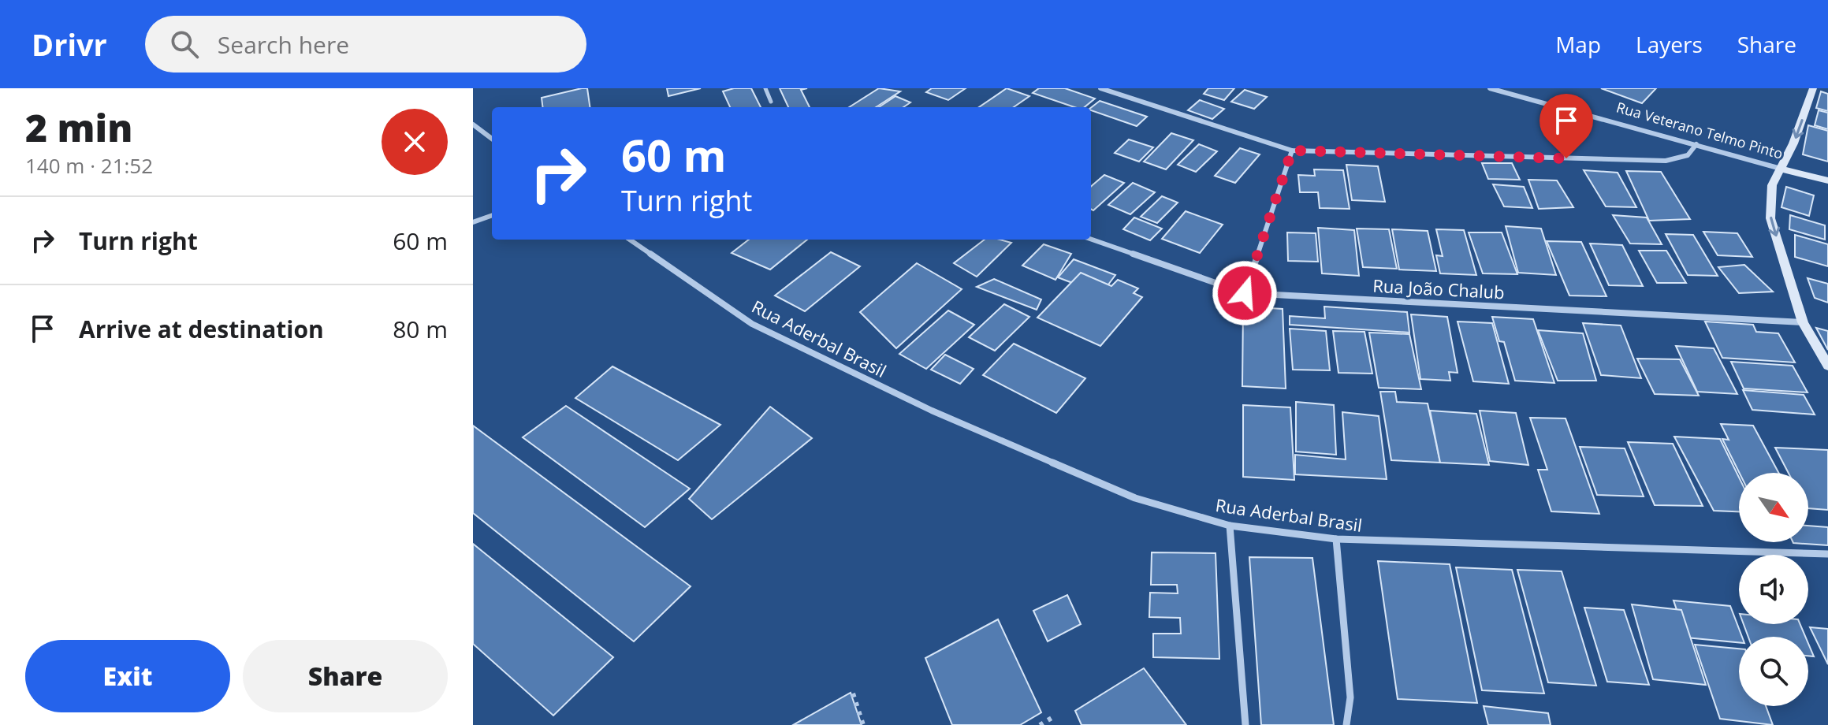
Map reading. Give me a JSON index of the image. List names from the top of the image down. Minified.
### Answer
{"streets":{"street":["Rua Veterano Telmo Pinto","Rua João Chalub","Rua Aderbal Brasil"]},"north":"bottom right","page":{"header":"Drivr","search":"Search here","nav":["Map","Layers","Share"],"heading":["2 min","140 m · 21:52"],"turn":["60 m","Turn right"],"list":[{"name":"Turn right","value":"60 m"},{"name":"Arrive at destination","value":"80 m"}],"buttons":["Exit","Share"]}}
